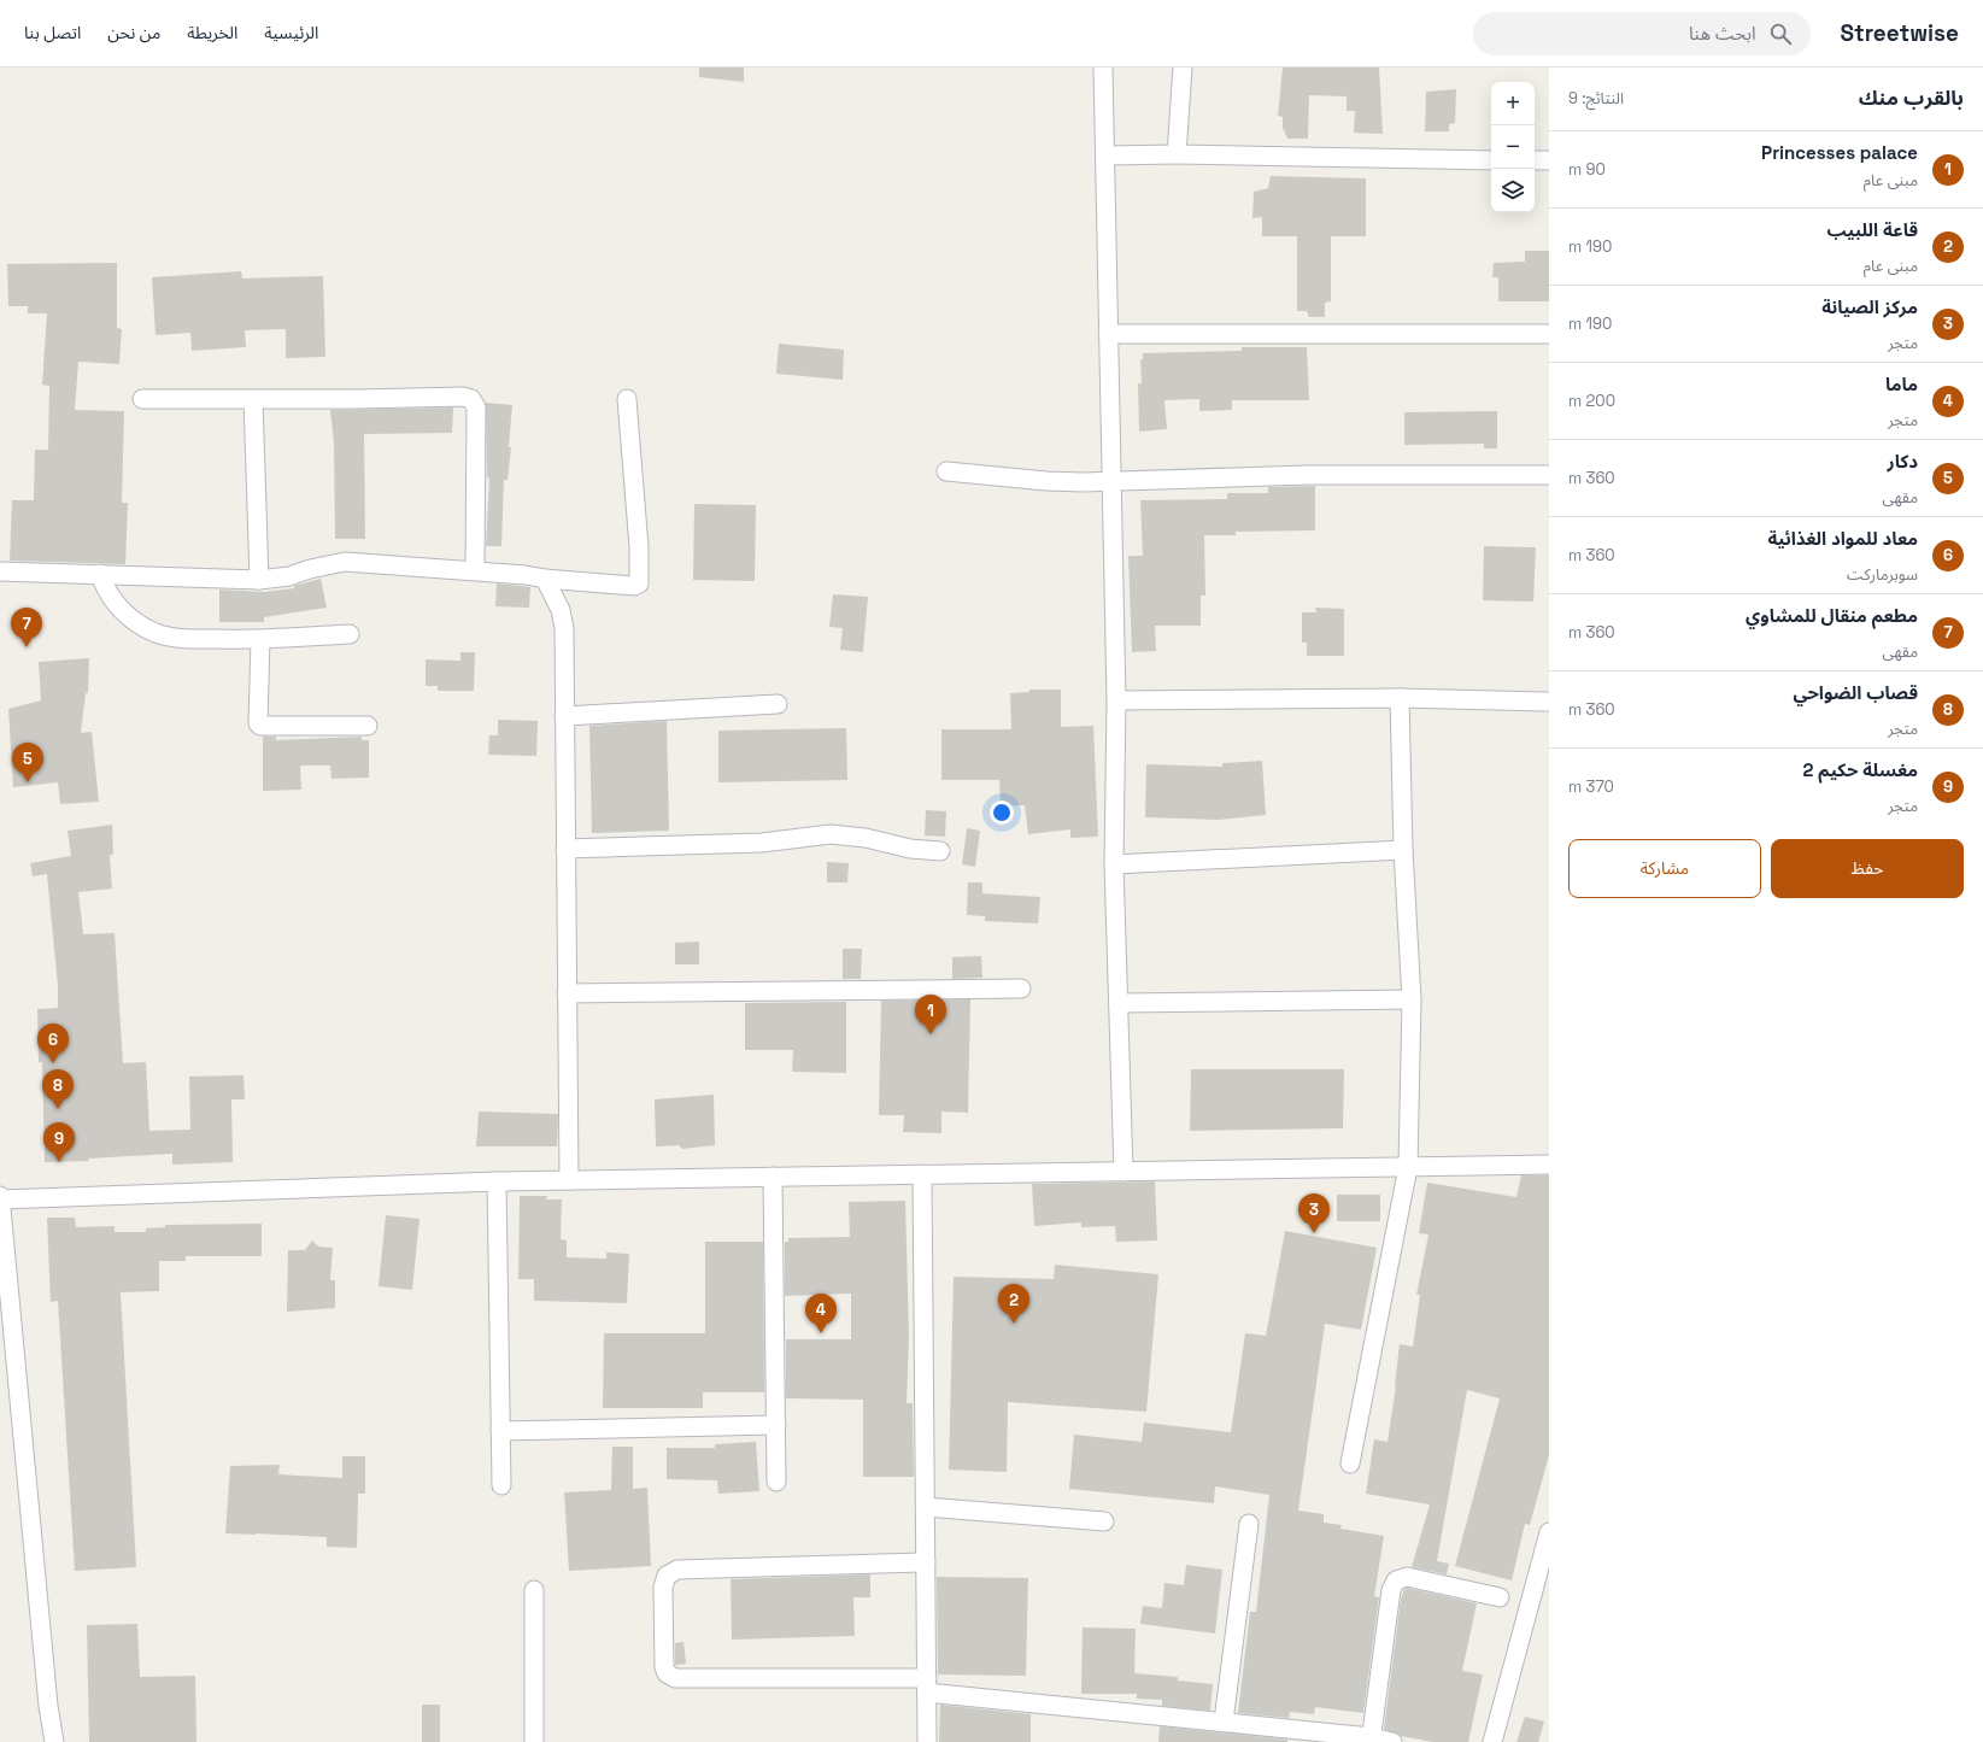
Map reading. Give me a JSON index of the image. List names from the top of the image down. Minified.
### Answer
{"page":{"header":"Streetwise","search":"ابحث هنا","nav":["الرئيسية","الخريطة","من نحن","اتصل بنا"],"heading":["بالقرب منك","النتائج: 9"],"map_buttons":["+","−"],"list":[{"mark":"1","name":"Princesses palace","note":"مبنى عام","value":"90 m"},{"mark":"2","name":"قاعة اللبيب","note":"مبنى عام","value":"190 m"},{"mark":"3","name":"مركز الصيانة","note":"متجر","value":"190 m"},{"mark":"4","name":"ماما","note":"متجر","value":"200 m"},{"mark":"5","name":"دكار","note":"مقهى","value":"360 m"},{"mark":"6","name":"معاد للمواد الغذائية","note":"سوبرماركت","value":"360 m"},{"mark":"7","name":"مطعم منقال للمشاوي","note":"مقهى","value":"360 m"},{"mark":"8","name":"قصاب الضواحي","note":"متجر","value":"360 m"},{"mark":"9","name":"مغسلة حكيم 2","note":"متجر","value":"370 m"}],"pins":["7","5","1","6","8","9","3","2","4"],"buttons":["حفظ","مشاركة"]}}
